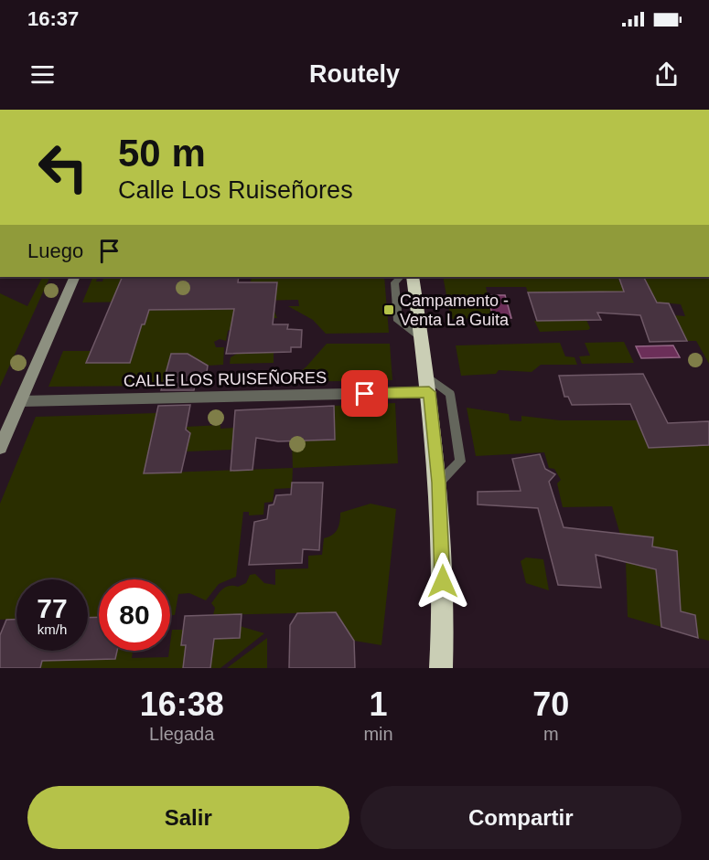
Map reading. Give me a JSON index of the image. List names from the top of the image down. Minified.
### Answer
{"streets":{"street":["CALLE LOS RUISEÑORES"]},"places":{"transit":["Campamento - Venta La Guita"]},"page":{"status":"16:37","header":"Routely","turn":["50 m","Calle Los Ruiseñores"],"then":"Luego","speed":"77 km/h","limit":"80","eta":["16:38","Llegada","1","min","70","m"],"buttons":["Salir","Compartir"]}}
